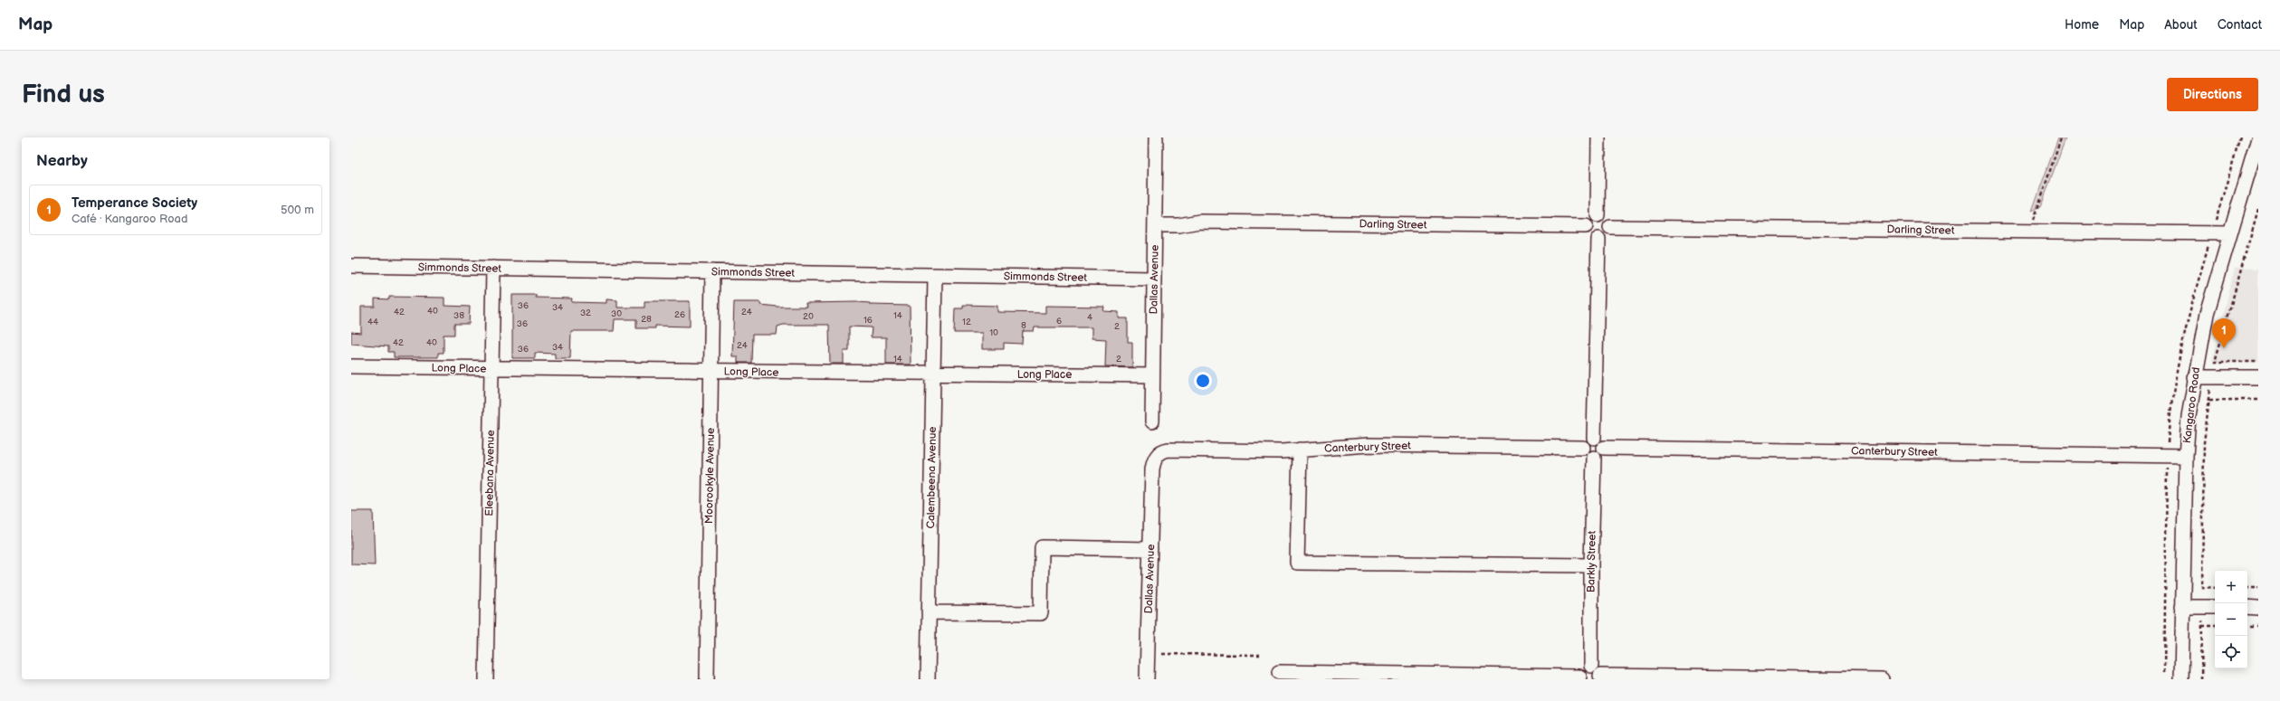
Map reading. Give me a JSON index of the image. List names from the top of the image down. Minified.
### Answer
{"streets":{"street":["Darling Street","Simmonds Street","Dallas Avenue","Long Place","Kangaroo Road","Canterbury Street","Eleebana Avenue","Moorookyle Avenue","Calembeena Avenue","Barkly Street"]},"crossings":[["Darling Street","Dallas Avenue"],["Darling Street","Kangaroo Road"],["Simmonds Street","Dallas Avenue"],["Simmonds Street","Eleebana Avenue"],["Simmonds Street","Moorookyle Avenue"],["Simmonds Street","Calembeena Avenue"],["Dallas Avenue","Long Place"],["Dallas Avenue","Canterbury Street"],["Long Place","Eleebana Avenue"],["Long Place","Moorookyle Avenue"],["Long Place","Calembeena Avenue"],["Kangaroo Road","Canterbury Street"],["Canterbury Street","Barkly Street"]],"house_numbers":["36","34","40","42","24","32","30","26","38","14","20","4","28","16","6","44","12","36","8","2","10","42","40","24","34","36","14","2"],"page":{"header":"Map","nav":["Home","Map","About","Contact"],"buttons":"Directions","title":"Find us","heading":"Nearby","list":[{"mark":"1","name":"Temperance Society","note":"Café · Kangaroo Road","value":"500 m"}],"pins":"1","map_buttons":["+","−"]}}
